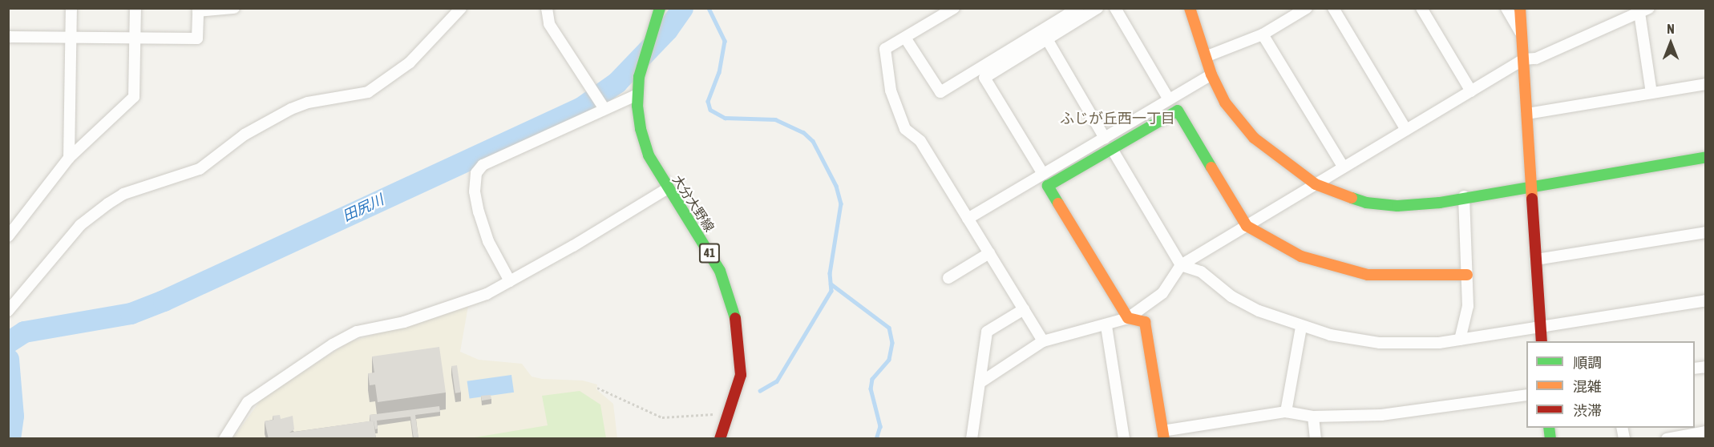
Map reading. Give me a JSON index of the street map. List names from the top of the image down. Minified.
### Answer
{"streets":{"street":["大分大野線","41"]},"districts":["ふじが丘西一丁目"],"water":["田尻川"],"legend":["順調","混雑","渋滞"],"north":"top"}
